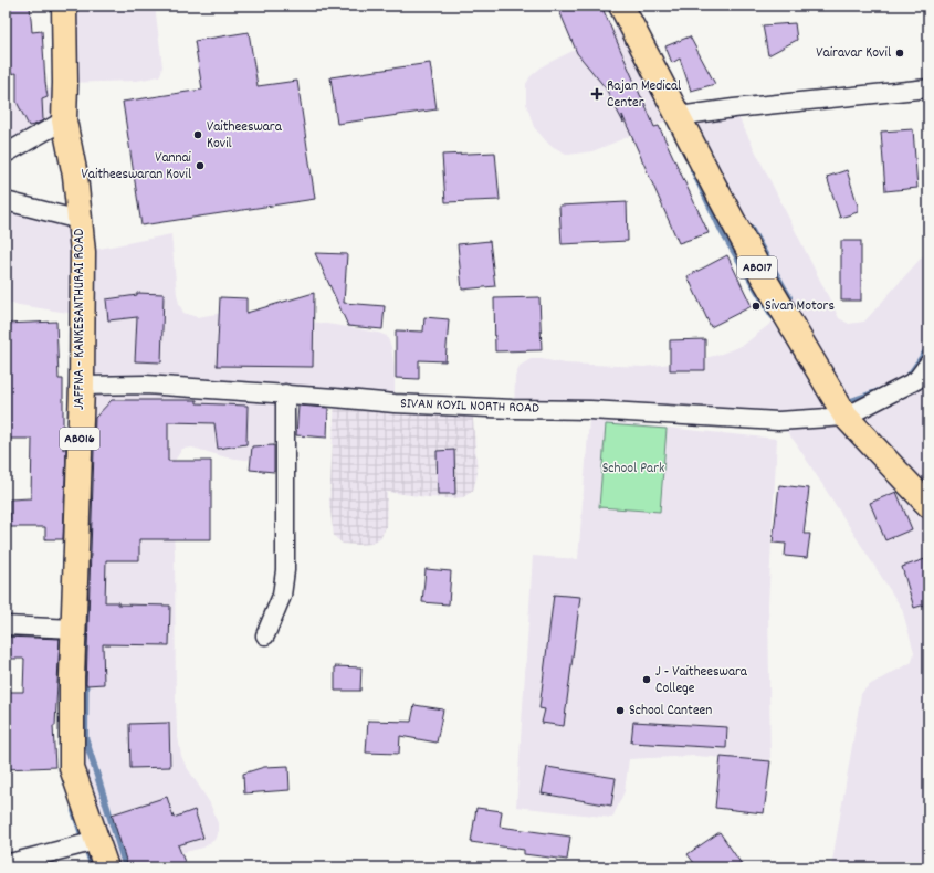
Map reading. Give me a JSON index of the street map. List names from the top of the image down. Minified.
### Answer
{"streets":{"main road":["AB017","JAFFNA - KANKESANTHURAI ROAD","AB016"],"street":["SIVAN KOYIL NORTH ROAD"]},"crossings":[["AB017","SIVAN KOYIL NORTH ROAD"],["JAFFNA - KANKESANTHURAI ROAD","SIVAN KOYIL NORTH ROAD"]],"parks":["School Park"],"places":{"other":["Vairavar Kovil","Vaitheeswara Kovil","Vannai Vaitheeswaran Kovil","Sivan Motors","J - Vaitheeswara College","School Canteen"],"health":["Rajan Medical Center"]}}
